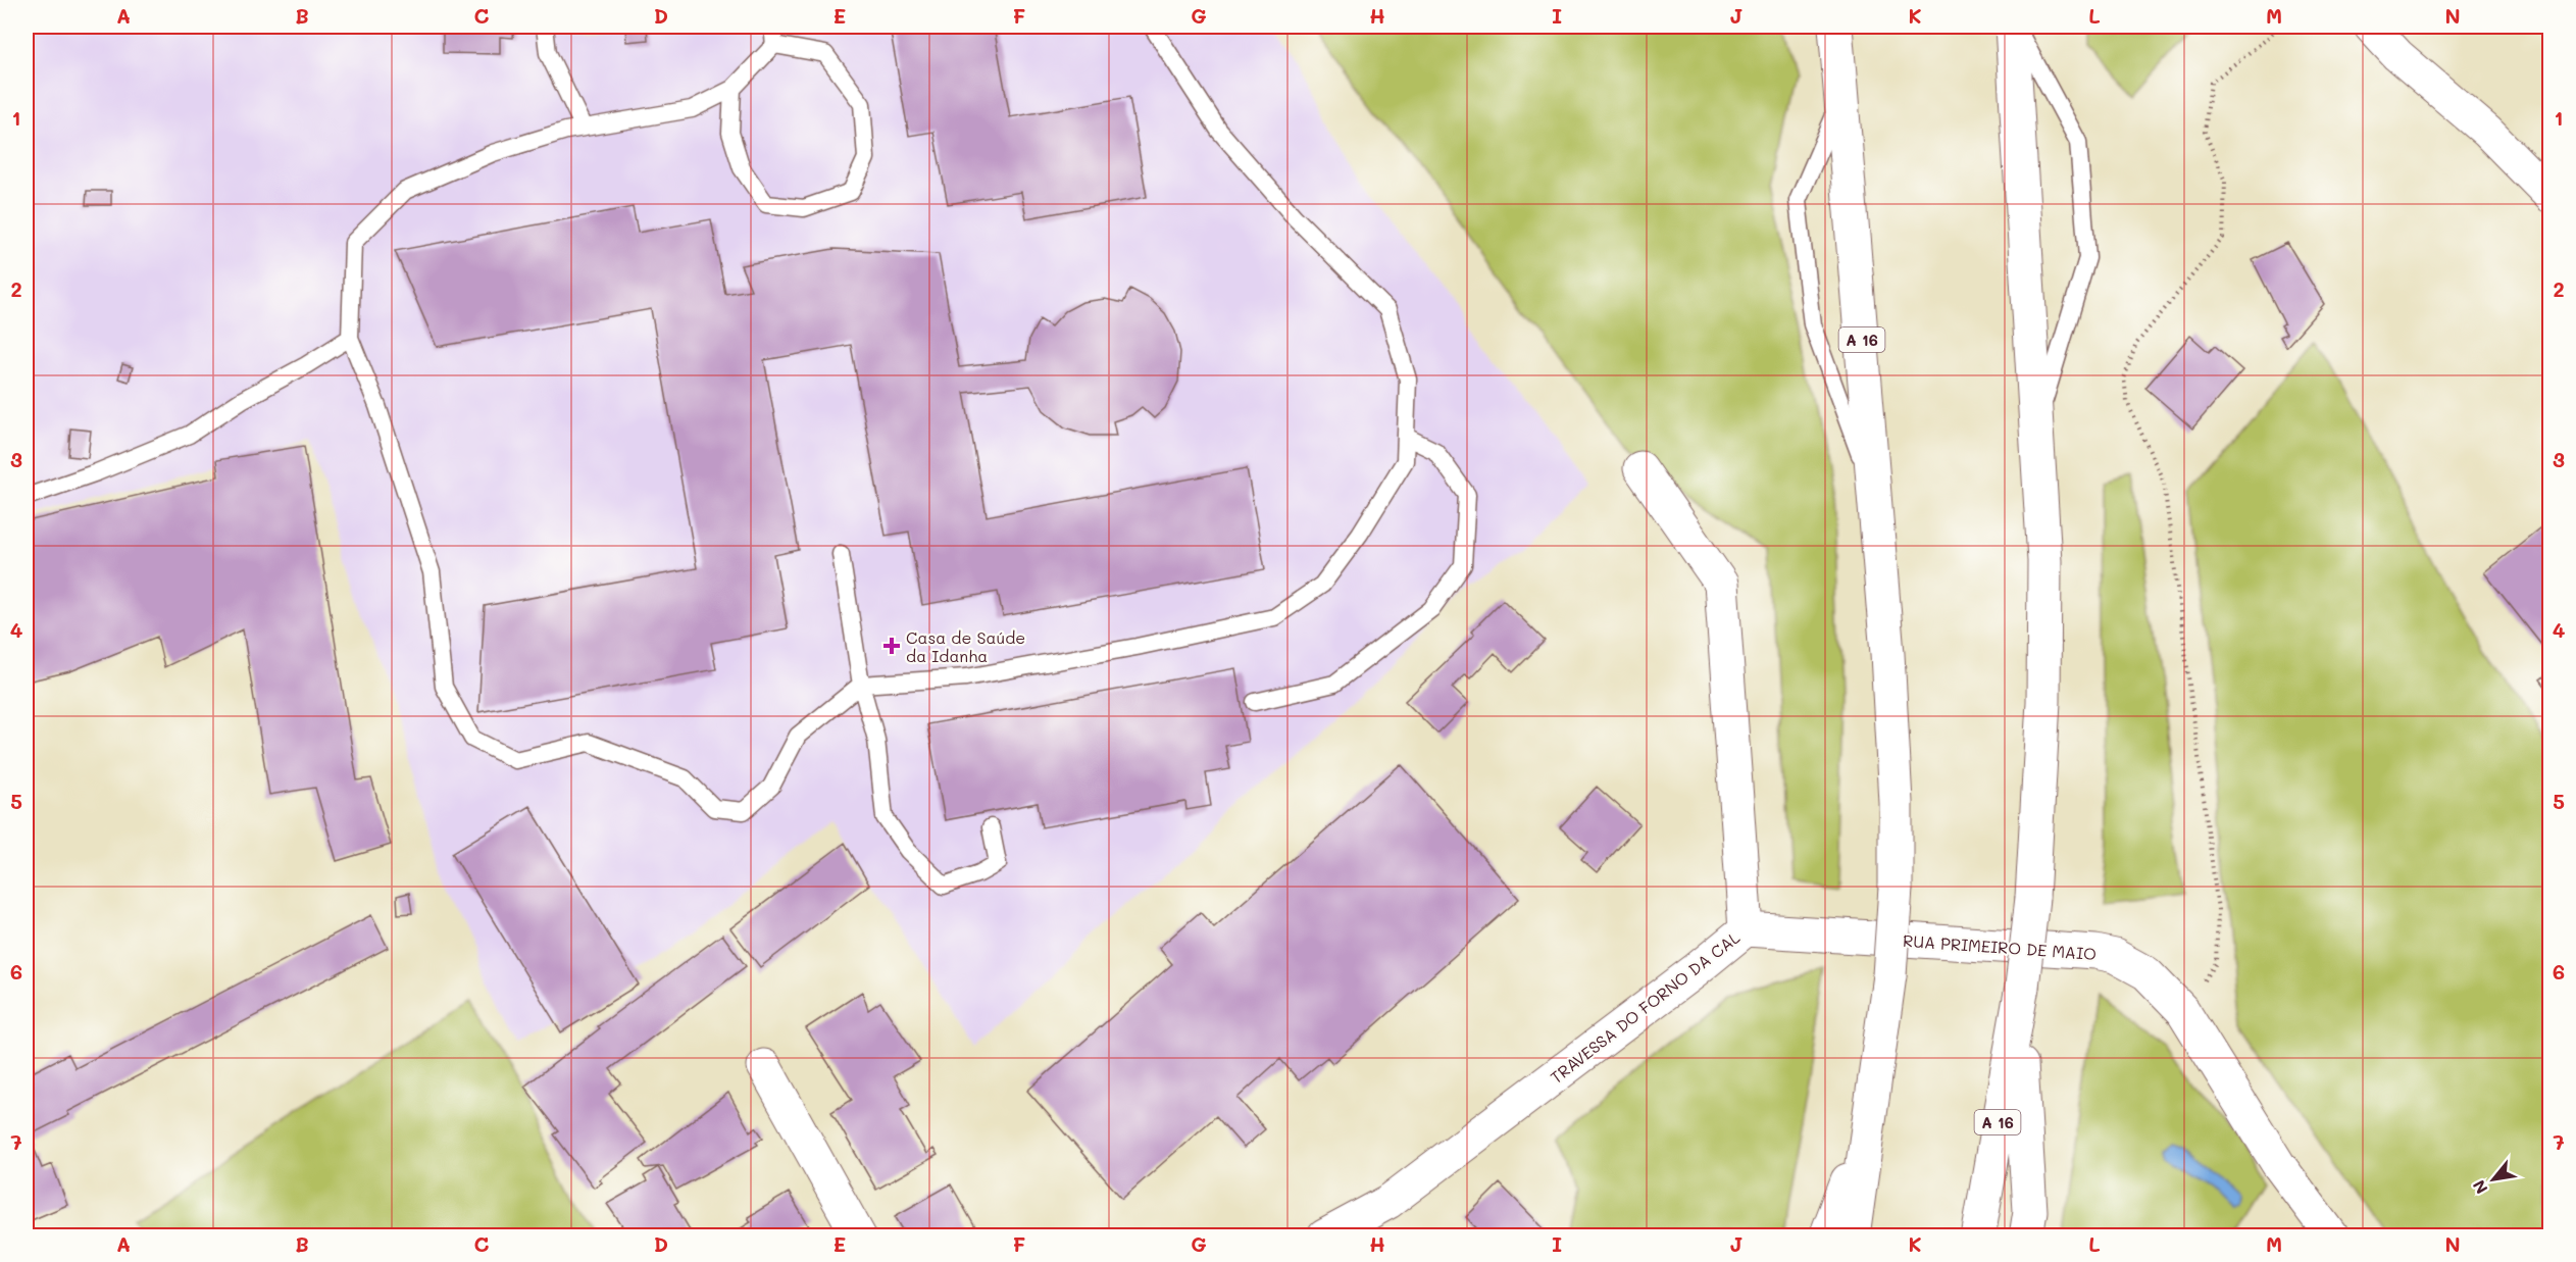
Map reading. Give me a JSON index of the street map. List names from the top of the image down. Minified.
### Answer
{"streets":{"main road":["A 16","RUA PRIMEIRO DE MAIO","TRAVESSA DO FORNO DA CAL"]},"crossings":[["RUA PRIMEIRO DE MAIO","TRAVESSA DO FORNO DA CAL"]],"places":{"health":["Casa de Saúde da Idanha"]},"north":"bottom left","grid":{"columns":["A","B","C","D","E","F","G","H","I","J","K","L","M","N"],"rows":["1","2","3","4","5","6","7"]}}
